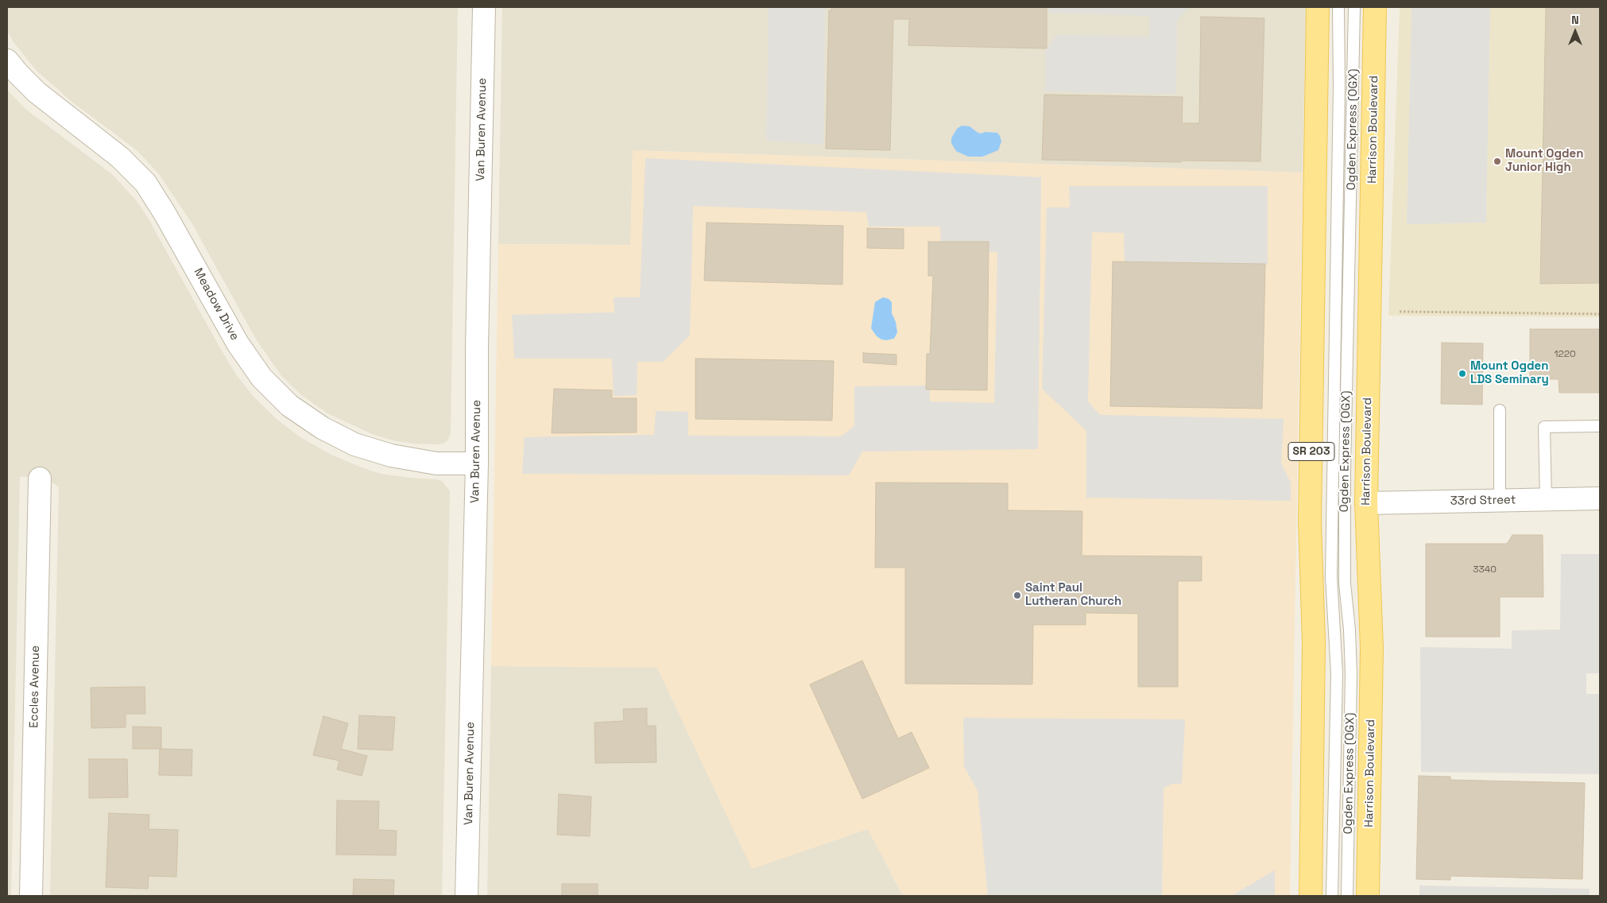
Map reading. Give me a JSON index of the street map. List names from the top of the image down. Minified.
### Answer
{"streets":{"main road":["Harrison Boulevard","SR 203"],"street":["Van Buren Avenue","Meadow Drive","33rd Street","Eccles Avenue"],"lane":["Ogden Express (OGX)"]},"crossings":[["Van Buren Avenue","Meadow Drive"],["Harrison Boulevard","33rd Street"]],"places":["Mount Ogden Junior High","Mount Ogden LDS Seminary","Saint Paul Lutheran Church"],"house_numbers":["1220","3340"],"north":"top"}
